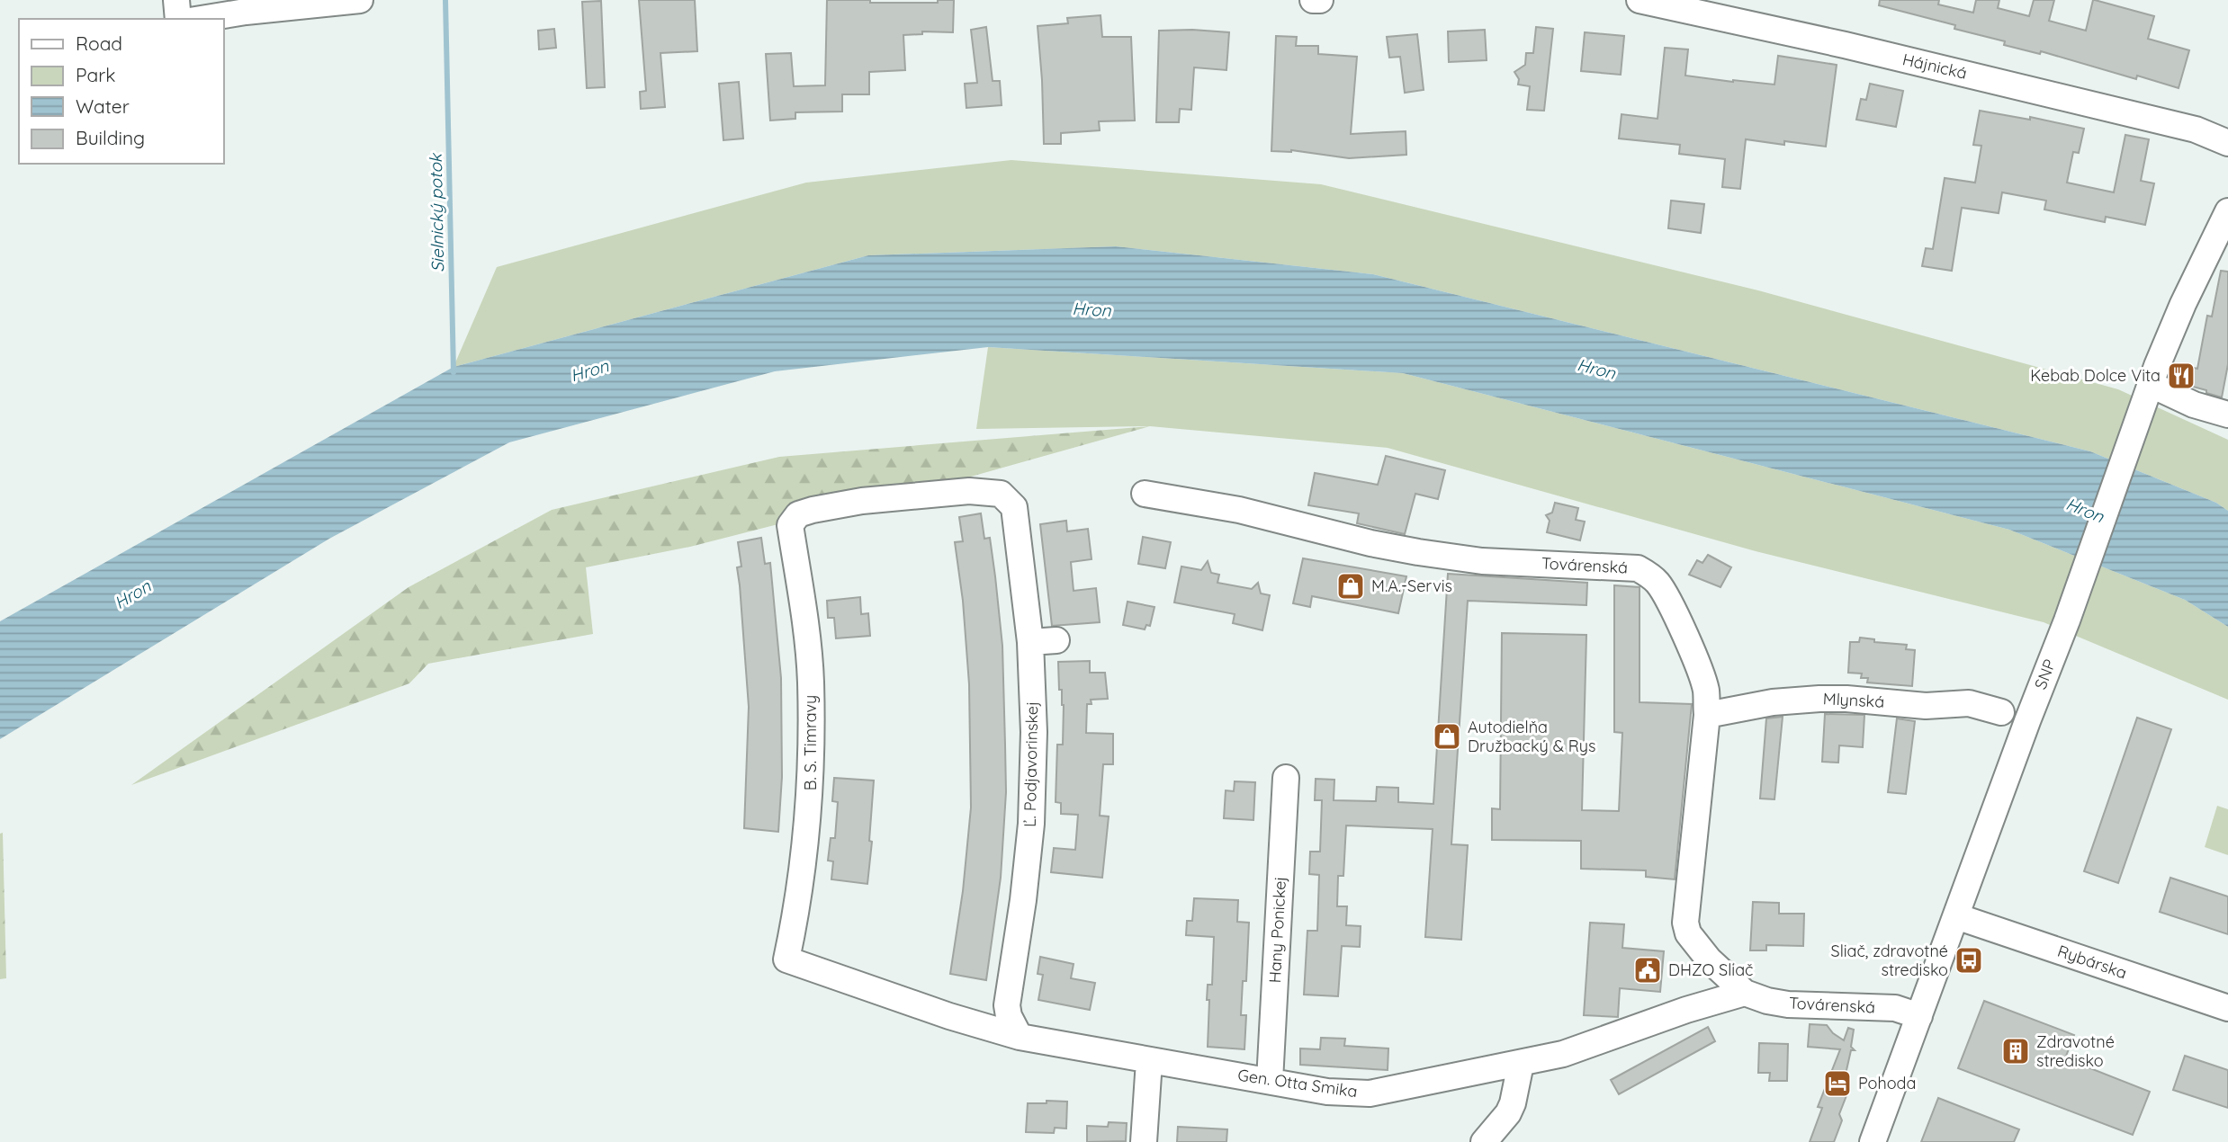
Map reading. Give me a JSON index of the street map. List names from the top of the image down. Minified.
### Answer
{"streets":{"street":["Hájnická","Továrenská","SNP","Mlynská","B. S. Timravy","Ľ. Podjavorinskej","Hany Ponickej","Rybárska","Gen. Otta Smika"]},"crossings":[["Továrenská","SNP"],["Továrenská","Mlynská"],["SNP","Rybárska"],["B. S. Timravy","Ľ. Podjavorinskej"],["B. S. Timravy","Gen. Otta Smika"],["Ľ. Podjavorinskej","Gen. Otta Smika"],["Hany Ponickej","Gen. Otta Smika"]],"water":["Sielnický potok","Hron"],"places":{"restaurant":["Kebab Dolce Vita"],"shop":["M.A.-Servis","Autodielňa Družbacký & Rys"],"bus stop":["Sliač, zdravotné stredisko"],"public building":["DHZO Sliač"],"building":["Zdravotné stredisko"],"hotel":["Pohoda"]},"legend":["Road","Park","Water","Building"]}
